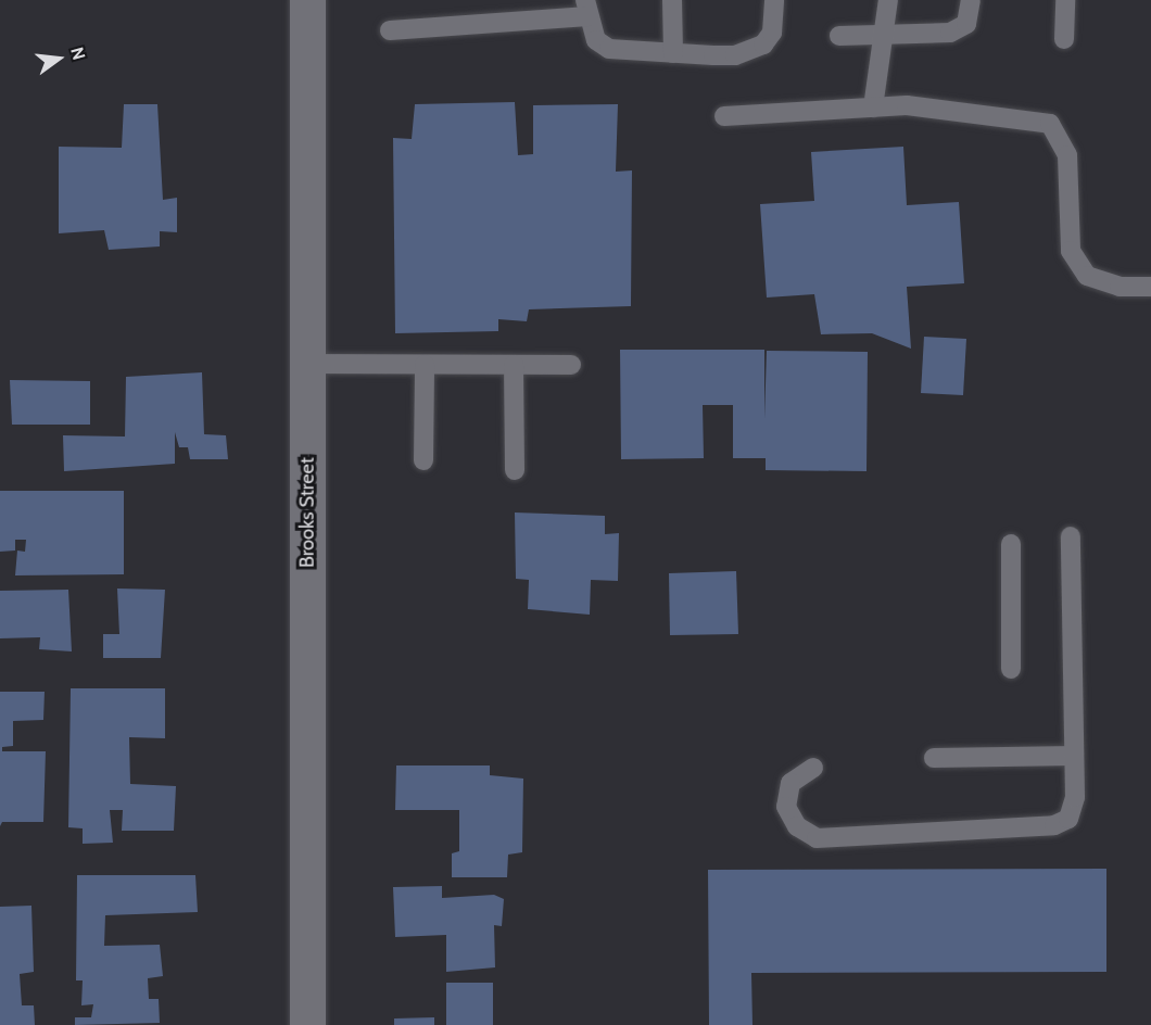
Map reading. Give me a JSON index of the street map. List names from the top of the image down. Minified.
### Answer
{"streets":{"street":["Brooks Street"]},"north":"right"}
